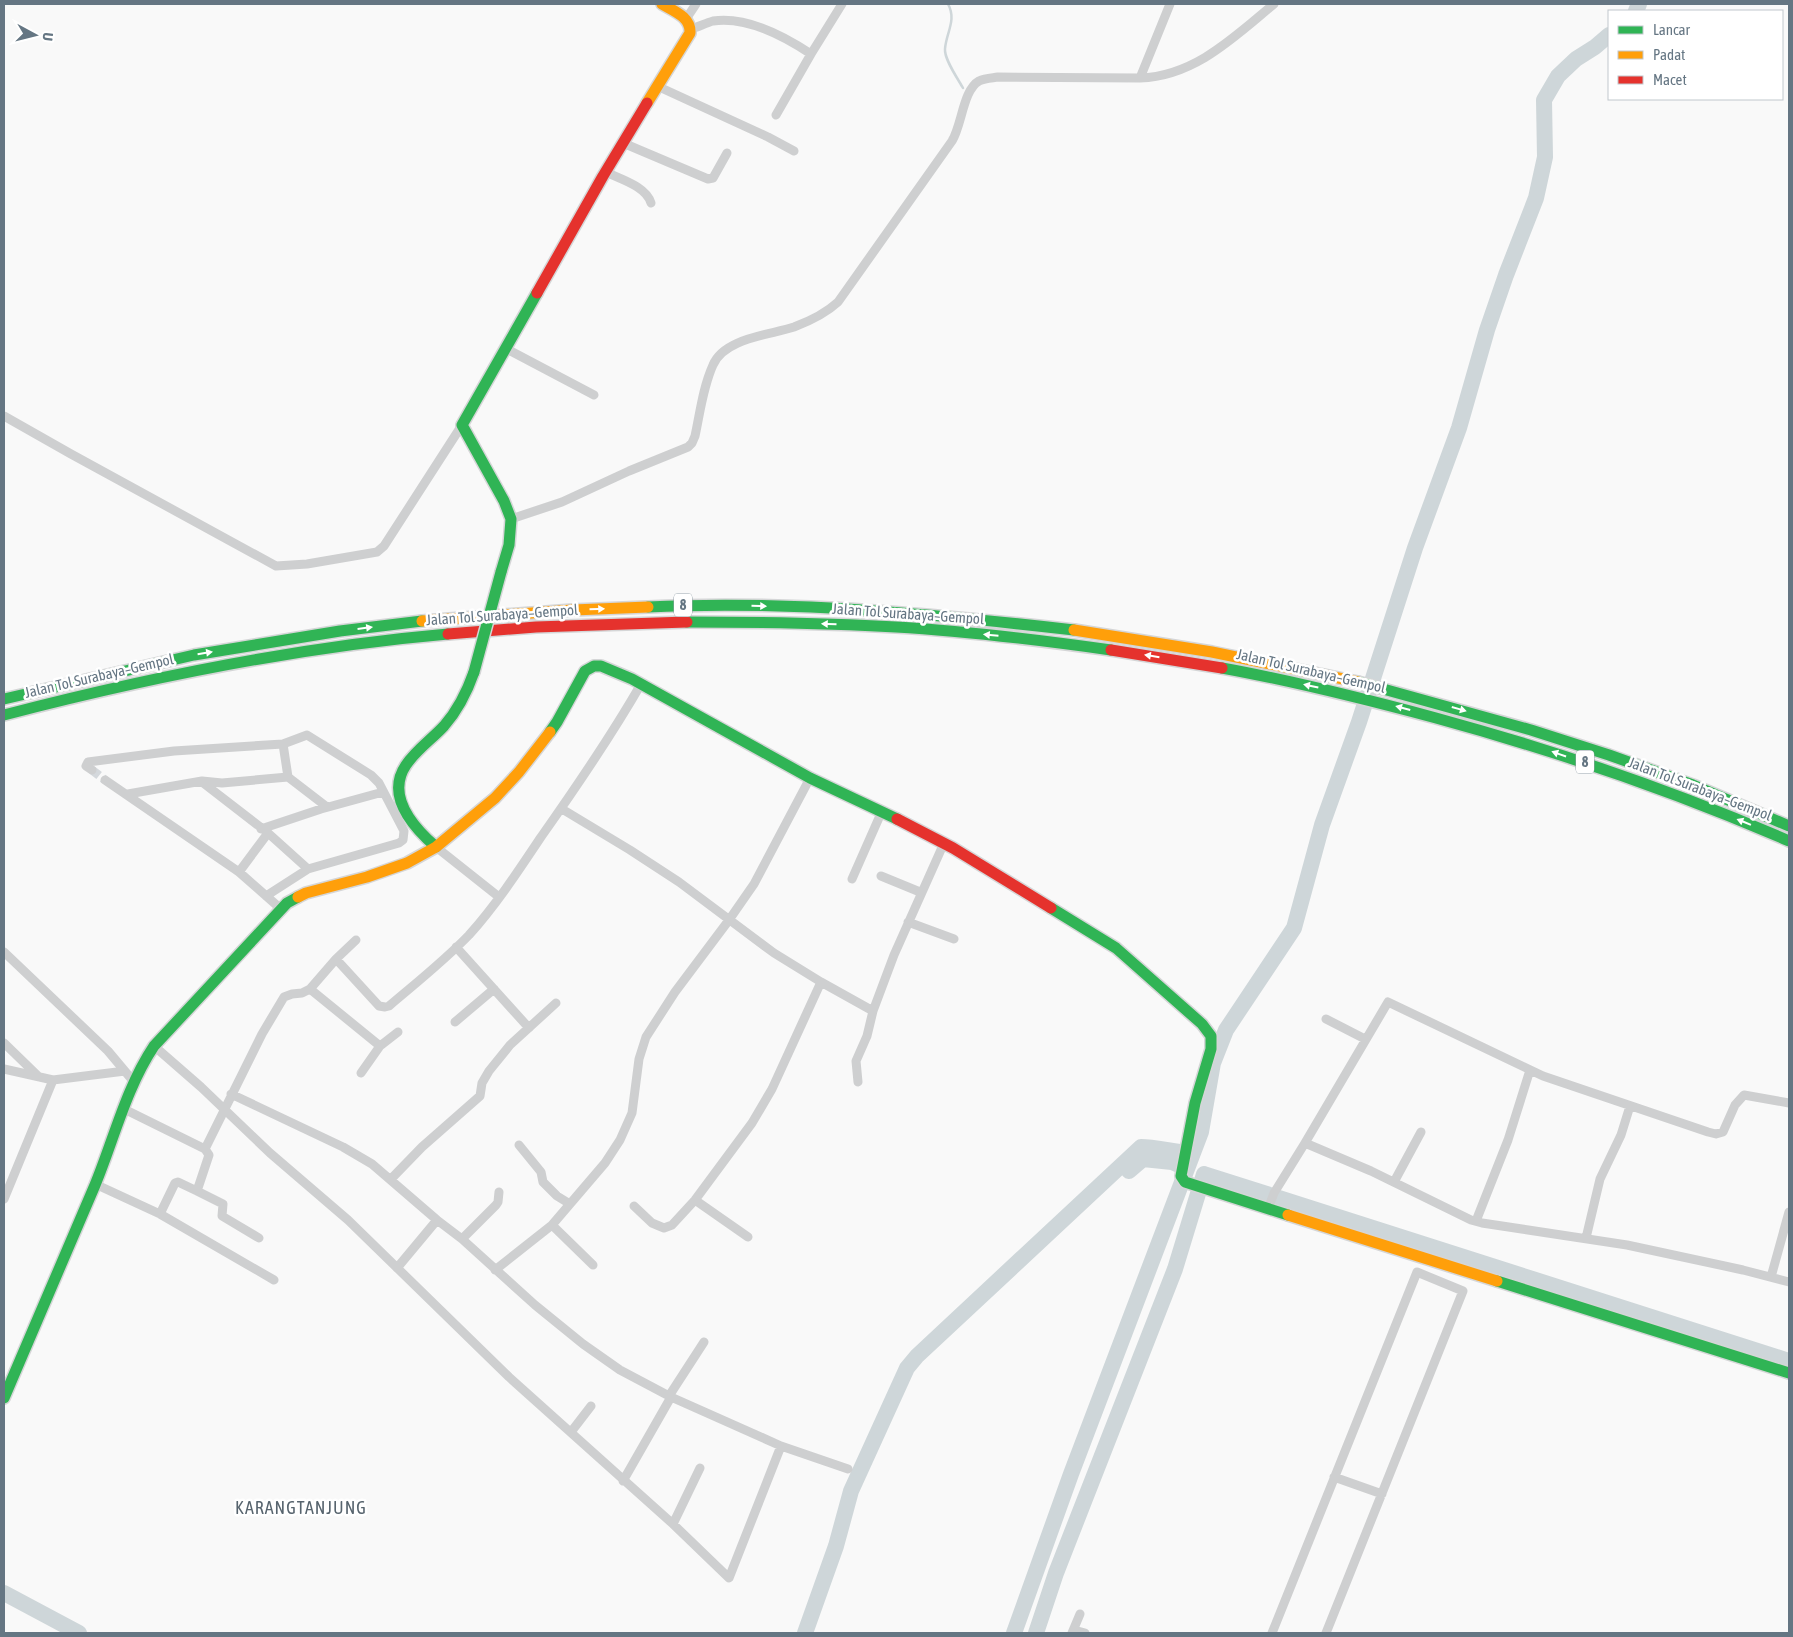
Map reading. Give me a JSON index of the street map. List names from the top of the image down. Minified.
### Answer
{"streets":{"main road":["8","Jalan Tol Surabaya–Gempol"]},"districts":["KARANGTANJUNG"],"legend":["Lancar","Padat","Macet"],"north":"right"}
